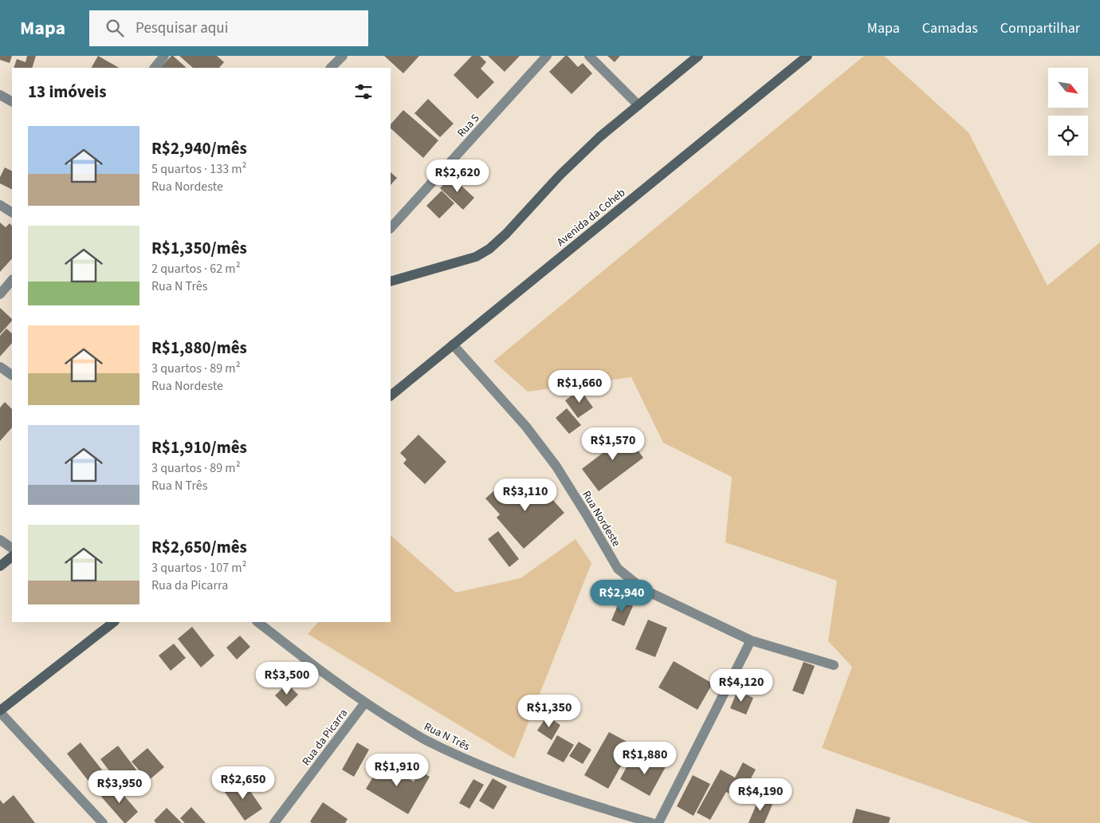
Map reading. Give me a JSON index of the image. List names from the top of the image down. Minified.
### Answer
{"streets":{"main road":["Avenida da Coheb"],"street":["Rua S","Rua Nordeste","Rua N Três","Rua da Picarra"]},"crossings":[["Avenida da Coheb","Rua Nordeste"],["Rua N Três","Rua da Picarra"]],"north":"bottom right","page":{"header":"Mapa","search":"Pesquisar aqui","nav":["Mapa","Camadas","Compartilhar"],"heading":"13 imóveis","list":[{"name":"R$2,940/mês","note":"5 quartos · 133 m² · Rua Nordeste"},{"name":"R$1,350/mês","note":"2 quartos · 62 m² · Rua N Três"},{"name":"R$1,880/mês","note":"3 quartos · 89 m² · Rua Nordeste"},{"name":"R$1,910/mês","note":"3 quartos · 89 m² · Rua N Três"},{"name":"R$2,650/mês","note":"3 quartos · 107 m² · Rua da Picarra"}],"price":["R$2,620","R$1,660","R$1,570","R$3,110","R$2,940","R$3,500","R$4,120","R$1,350","R$1,880","R$1,910","R$2,650","R$3,950","R$4,190"]}}
